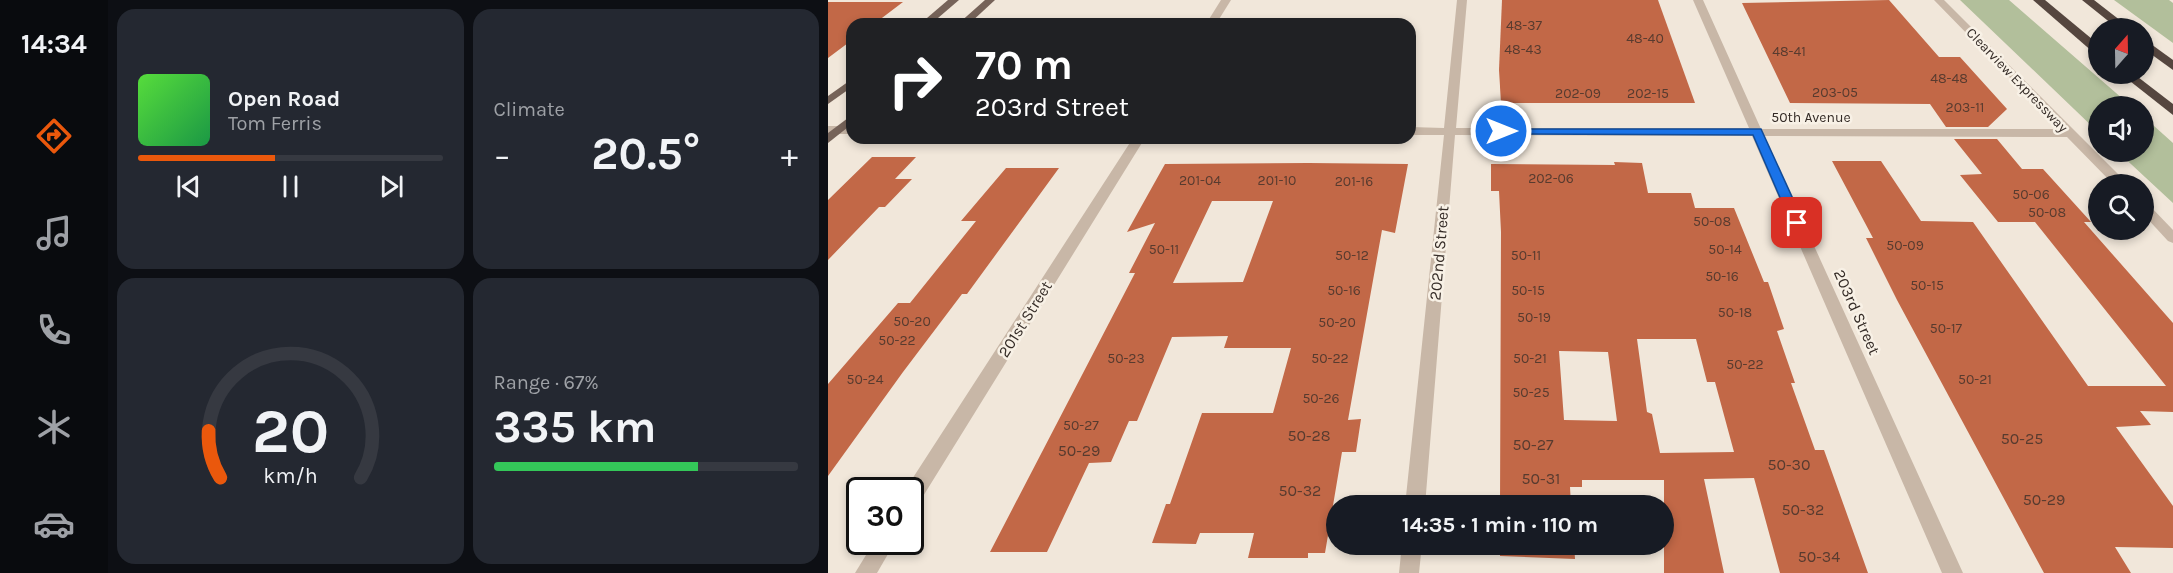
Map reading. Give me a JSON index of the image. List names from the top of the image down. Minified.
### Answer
{"streets":{"street":["Clearview Expressway","50th Avenue","202nd Street","203rd Street","201st Street"]},"crossings":[["Clearview Expressway","50th Avenue"],["50th Avenue","202nd Street"],["50th Avenue","203rd Street"]],"house_numbers":["48-37","48-40","48-43","48-41","48-48","203-05","202-09","202-15","203-11","202-06","201-04","201-10","201-16","50-06","50-08","50-08","50-09","50-11","50-14","50-12","50-11","50-16","50-15","50-16","50-15","50-18","50-19","50-20","50-20","50-17","50-22","50-23","50-22","50-21","50-22","50-24","50-21","50-25","50-26","50-27","50-28","50-25","50-27","50-29","50-30","50-31","50-32","50-29","50-32","50-34"],"north":"top","page":{"tabs":"14:34","tile":["Climate",["Range · 67%","335 km"]],"turn":["70 m","203rd Street"],"song":["Open Road","Tom Ferris"],"heat":["−","20.5°","+"],"limit":"30","trip":"14:35 · 1 min · 110 m","gauge":["20","km/h"]}}
